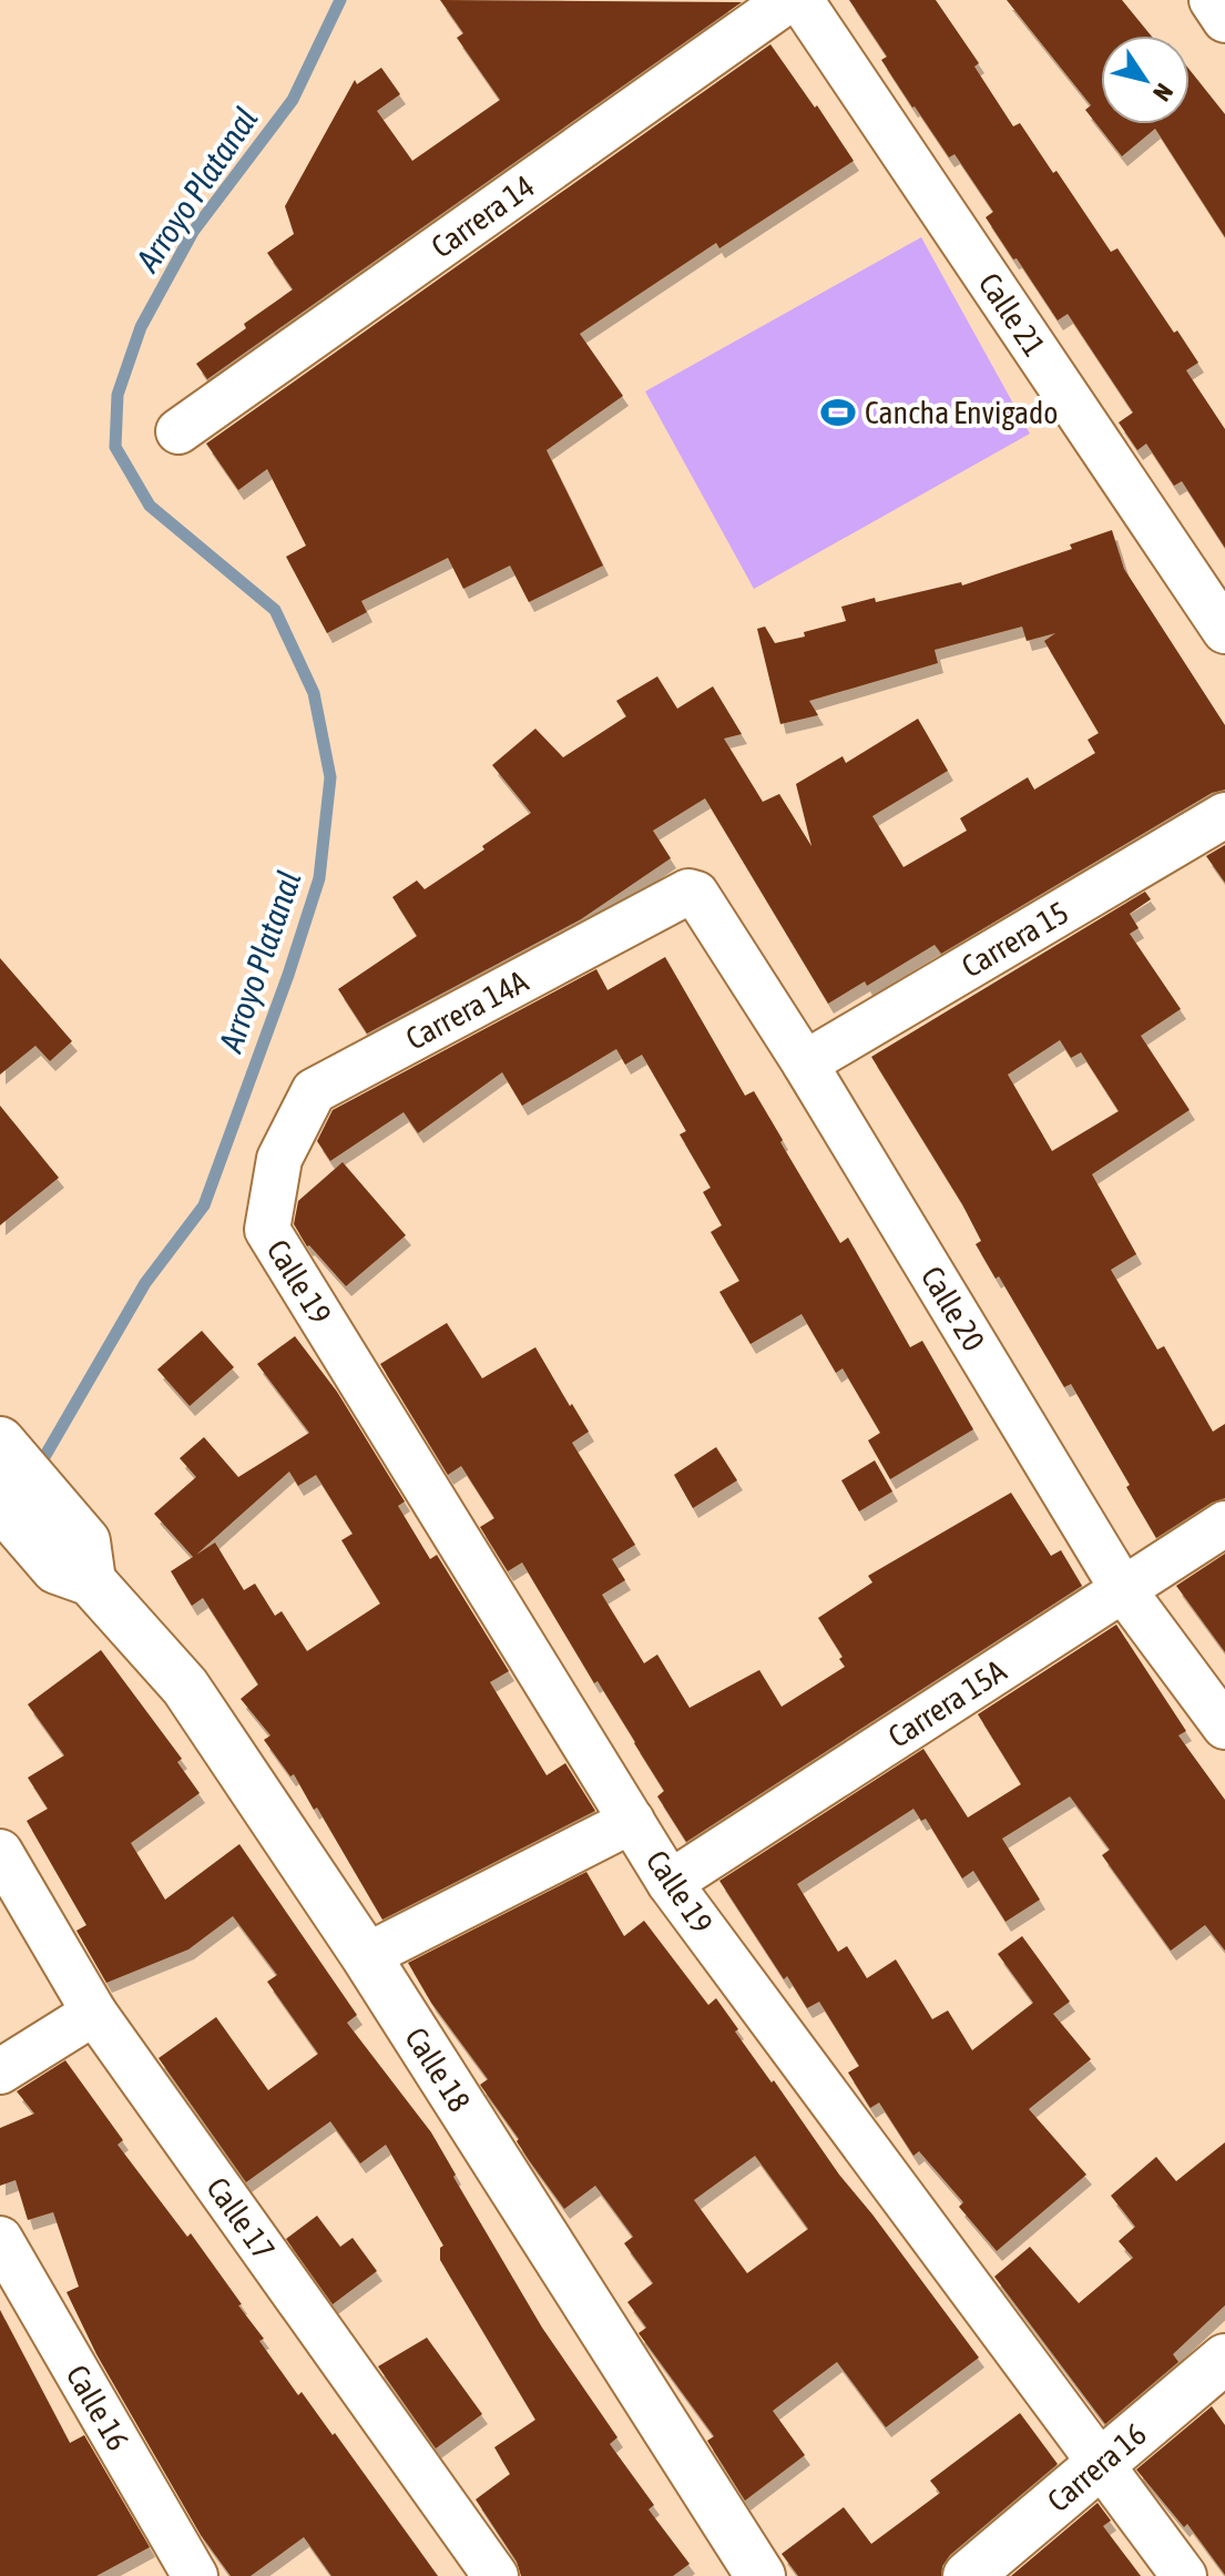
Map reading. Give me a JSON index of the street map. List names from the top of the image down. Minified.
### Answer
{"streets":{"main road":["Calle 18","Carrera 16"],"street":["Carrera 14","Calle 21","Carrera 15","Carrera 14A","Calle 19","Calle 20","Carrera 15A","Calle 17","Calle 16"]},"crossings":[["Carrera 15","Calle 20"],["Carrera 14A","Calle 19"],["Carrera 14A","Calle 20"],["Calle 19","Carrera 15A"],["Calle 19","Carrera 16"],["Calle 20","Carrera 15A"]],"water":["Arroyo Platanal"],"places":{"sports":["Cancha Envigado"]},"north":"bottom right"}
